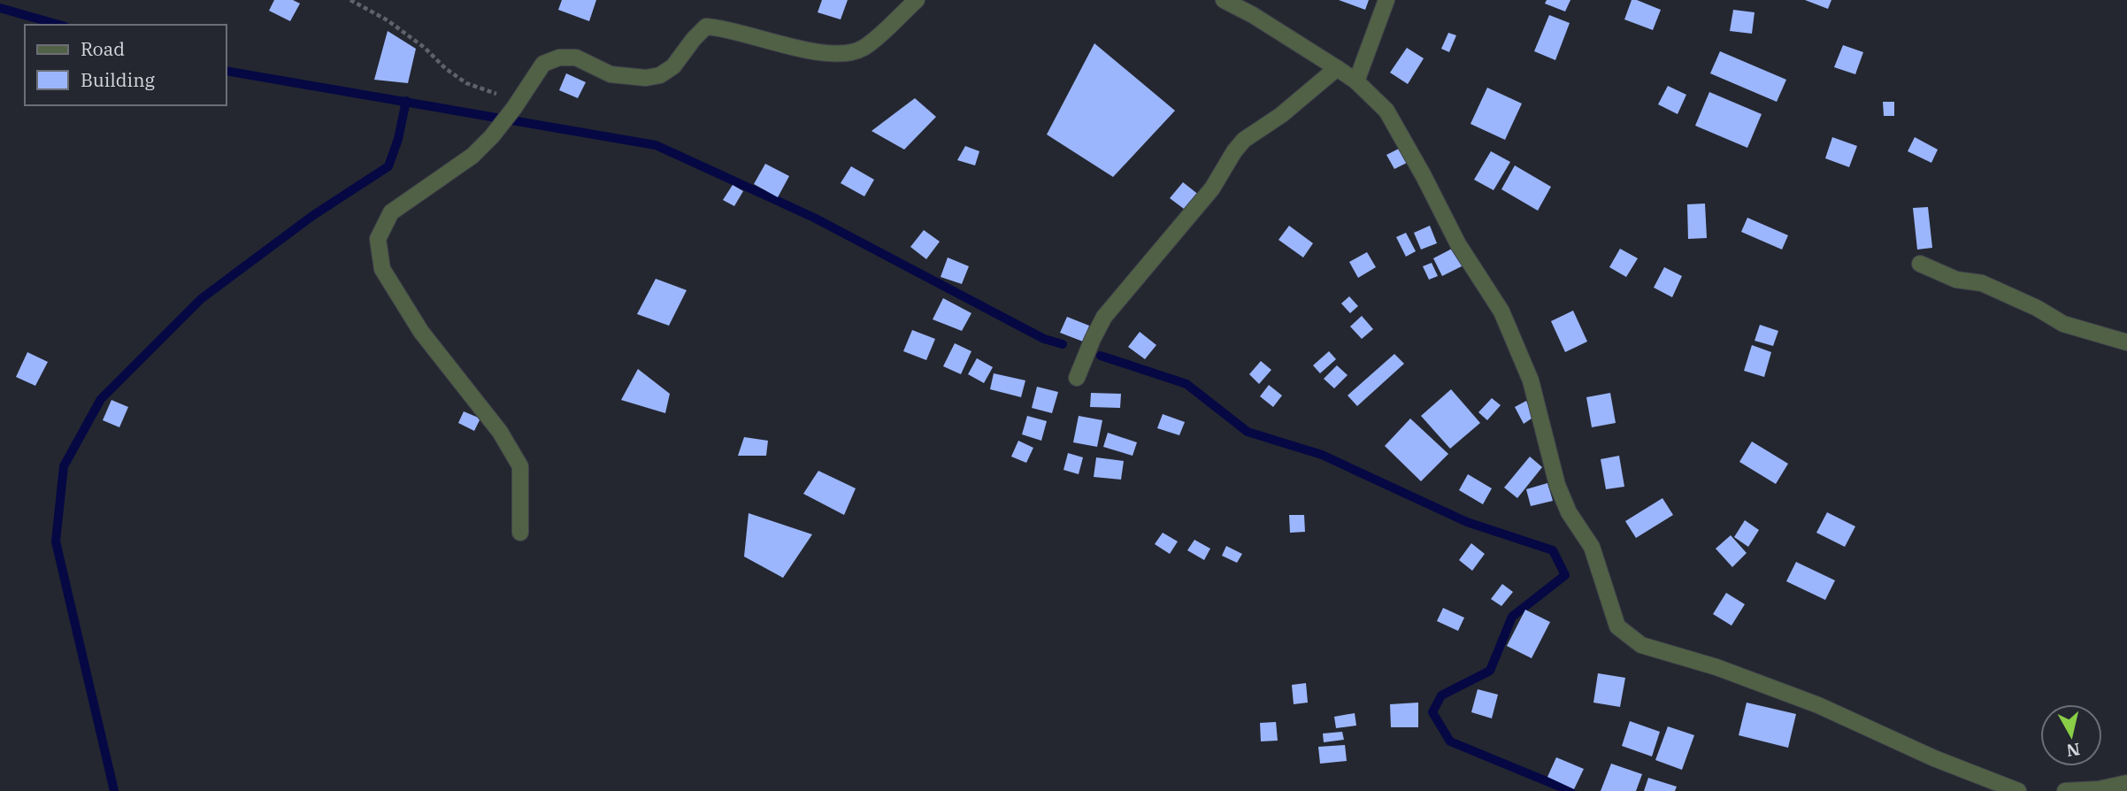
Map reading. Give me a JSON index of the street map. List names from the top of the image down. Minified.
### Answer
{"legend":["Road","Building"],"north":"bottom"}
